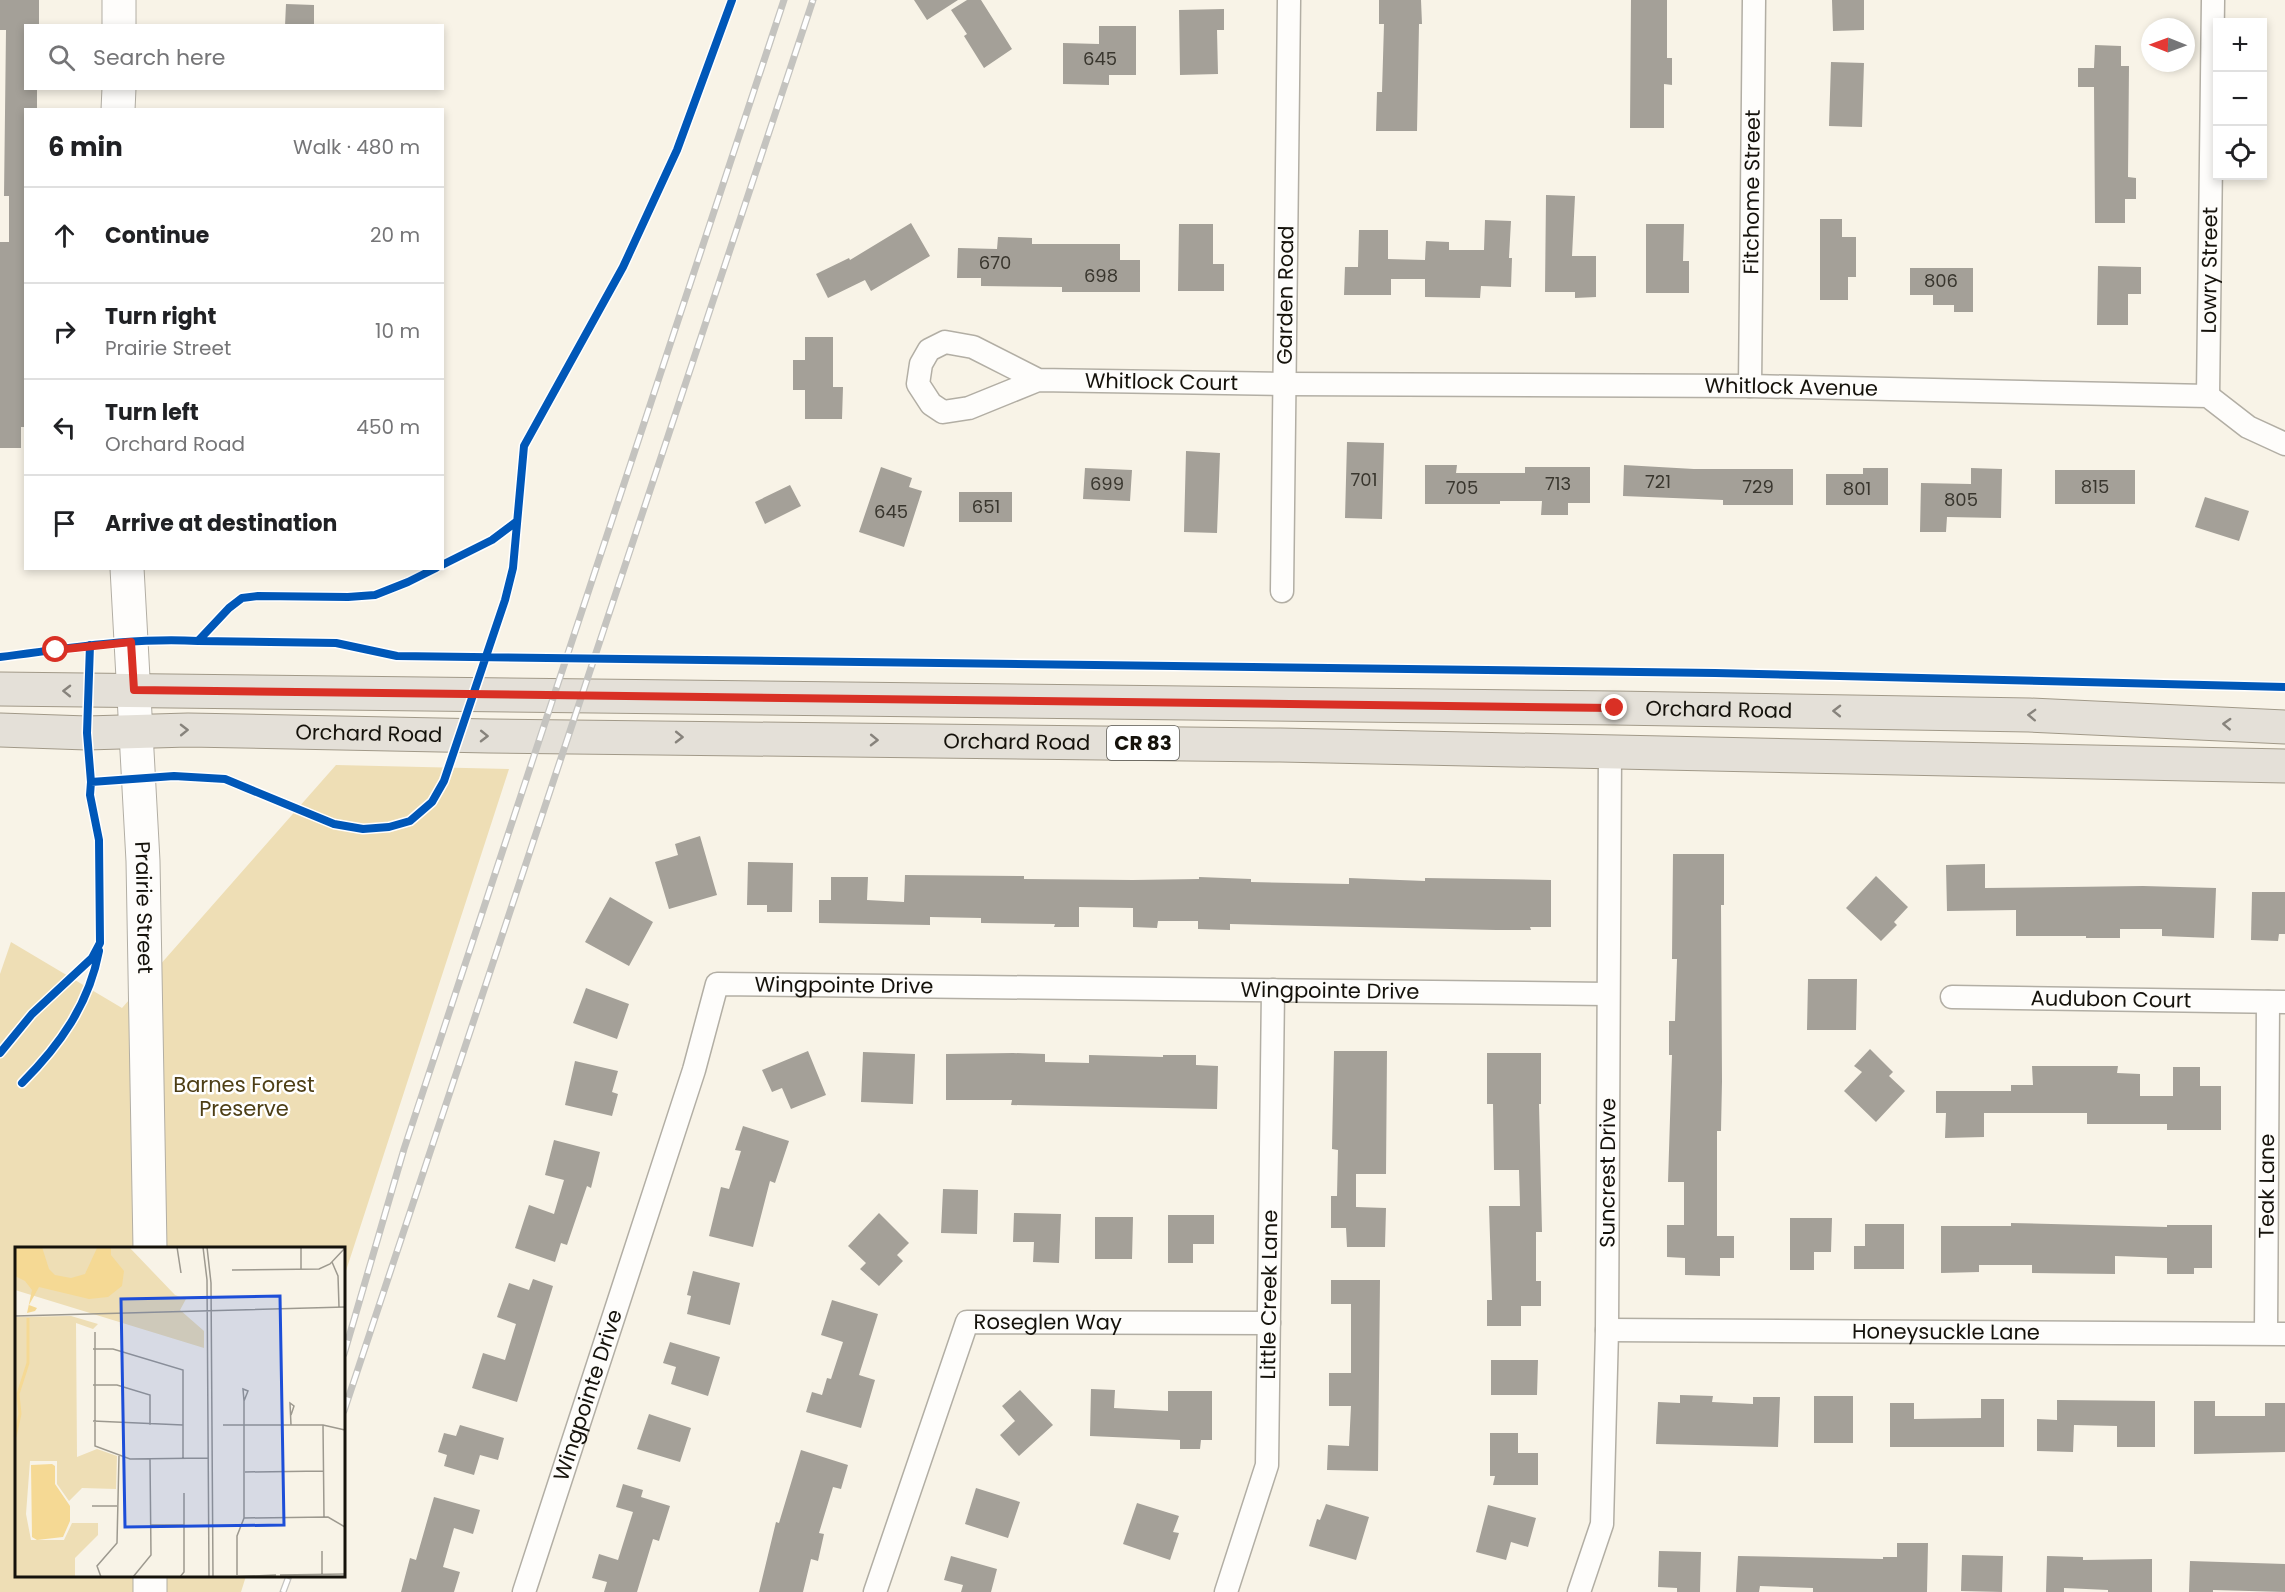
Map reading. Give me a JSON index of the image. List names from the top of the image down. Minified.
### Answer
{"streets":{"main road":["Orchard Road","CR 83"],"street":["Fitchome Street","Lowry Street","Garden Road","Whitlock Court","Whitlock Avenue","Prairie Street","Wingpointe Drive","Audubon Court","Suncrest Drive","Teak Lane","Little Creek Lane","Roseglen Way","Honeysuckle Lane"]},"crossings":[["Fitchome Street","Whitlock Avenue"],["Lowry Street","Whitlock Avenue"],["Garden Road","Whitlock Court"],["Garden Road","Whitlock Avenue"],["Whitlock Court","Whitlock Avenue"],["Orchard Road","Prairie Street"],["Orchard Road","Suncrest Drive"],["Wingpointe Drive","Suncrest Drive"],["Wingpointe Drive","Little Creek Lane"],["Audubon Court","Teak Lane"],["Suncrest Drive","Honeysuckle Lane"],["Teak Lane","Honeysuckle Lane"],["Little Creek Lane","Roseglen Way"]],"parks":["Barnes Forest Preserve"],"house_numbers":["645","670","698","806","701","721","699","713","729","815","705","801","805","651","645"],"north":"left","page":{"map_buttons":["+","−"],"search":"Search here","heading":["6 min","Walk · 480 m"],"list":[["Continue","20 m"],["Turn right","Prairie Street","10 m"],["Turn left","Orchard Road","450 m"],"Arrive at destination"]}}
